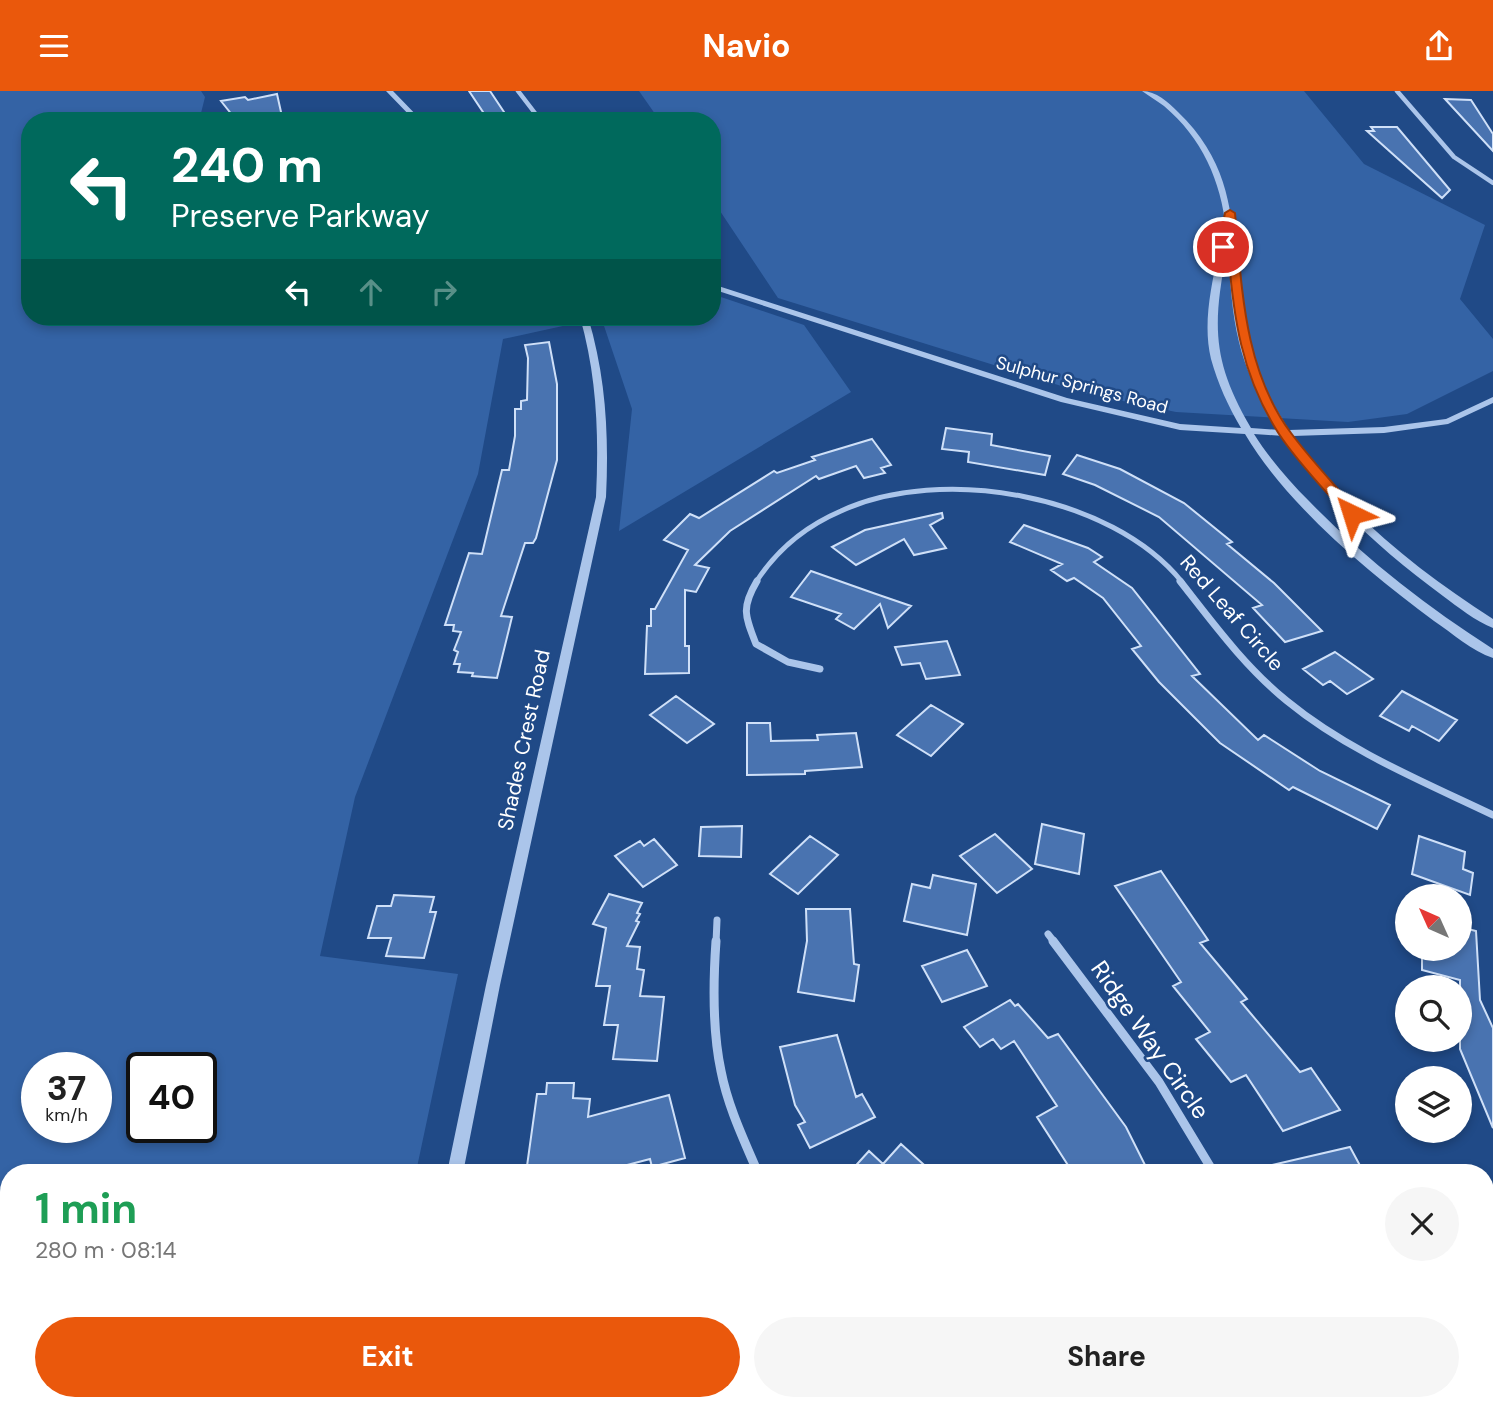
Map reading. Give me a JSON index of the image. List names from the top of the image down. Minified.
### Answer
{"streets":{"street":["Sulphur Springs Road","Red Leaf Circle","Shades Crest Road","Ridge Way Circle"]},"north":"top left","page":{"header":"Navio","turn":["240 m","Preserve Parkway"],"speed":"37 km/h","limit":"40","heading":["1 min","280 m · 08:14"],"buttons":["Exit","Share"]}}
